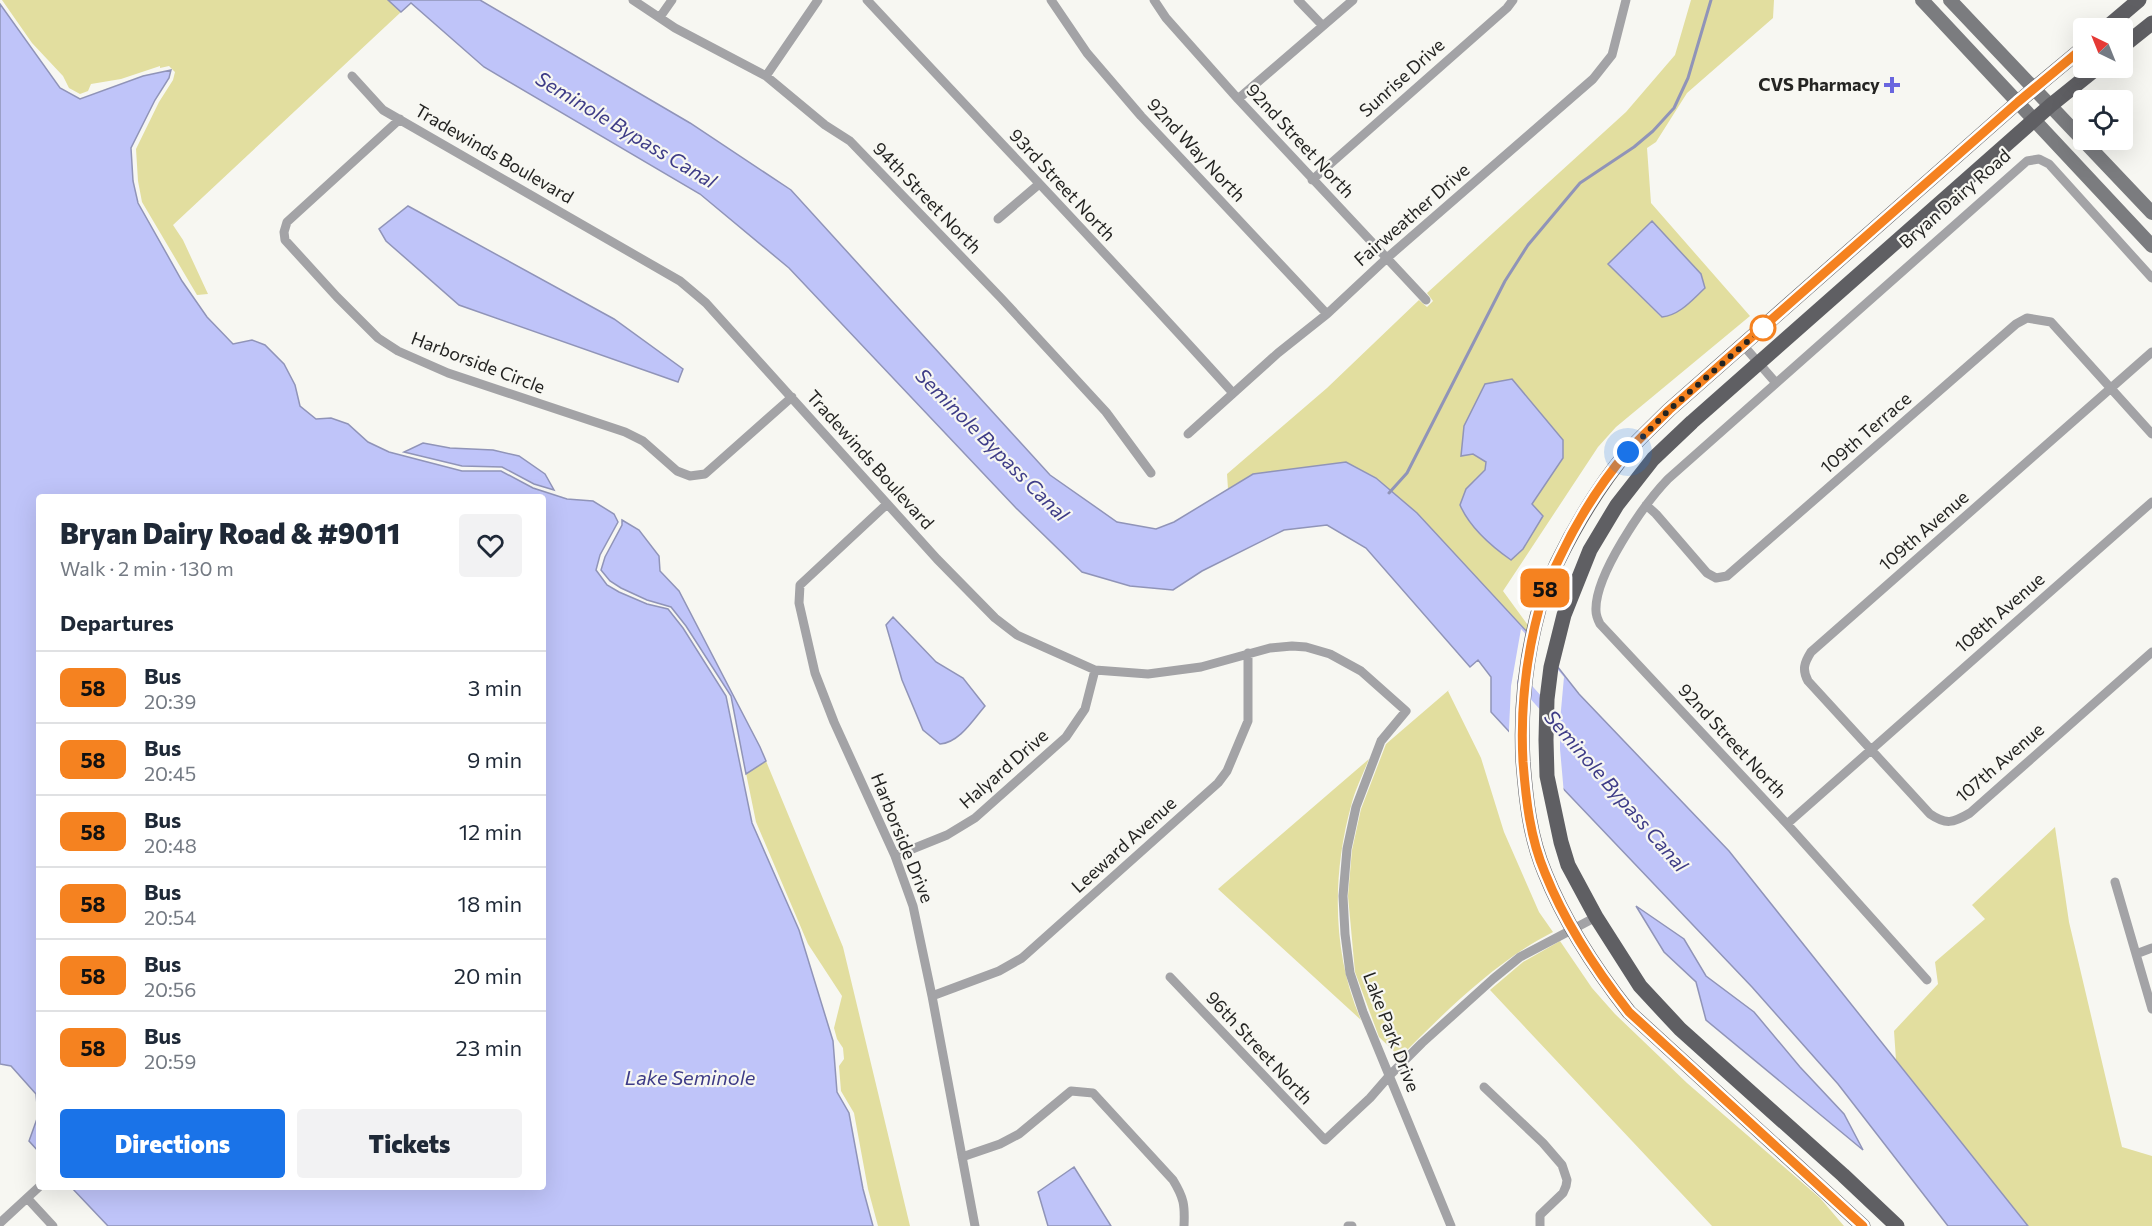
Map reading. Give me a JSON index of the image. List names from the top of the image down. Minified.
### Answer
{"streets":{"main road":["Bryan Dairy Road"],"street":["Sunrise Drive","92nd Street North","92nd Way North","Tradewinds Boulevard","93rd Street North","94th Street North","Fairweather Drive","Harborside Circle","109th Terrace","109th Avenue","108th Avenue","107th Avenue","Halyard Drive","Harborside Drive","Leeward Avenue","Lake Park Drive","96th Street North"]},"crossings":[["Sunrise Drive","92nd Street North"],["92nd Street North","Bryan Dairy Road"],["92nd Street North","Fairweather Drive"],["92nd Street North","109th Terrace"],["92nd Street North","108th Avenue"],["92nd Way North","Fairweather Drive"],["Tradewinds Boulevard","Harborside Circle"],["Tradewinds Boulevard","Halyard Drive"],["Tradewinds Boulevard","Harborside Drive"],["Tradewinds Boulevard","Leeward Avenue"],["Tradewinds Boulevard","Lake Park Drive"],["93rd Street North","Fairweather Drive"],["Bryan Dairy Road","109th Terrace"],["109th Terrace","109th Avenue"],["109th Avenue","108th Avenue"],["109th Avenue","107th Avenue"],["108th Avenue","107th Avenue"],["Halyard Drive","Harborside Drive"],["Harborside Drive","Leeward Avenue"],["Lake Park Drive","96th Street North"]],"water":["Seminole Bypass Canal","Lake Seminole"],"places":{"health":["CVS Pharmacy"]},"lines":["bus line 58"],"north":"top left","page":{"on_map":"58","heading":[["Bryan Dairy Road & #9011","Walk · 2 min · 130 m"],"Departures"],"list":[{"mark":"58","name":"Bus","note":"20:39","value":"3 min"},{"mark":"58","name":"Bus","note":"20:45","value":"9 min"},{"mark":"58","name":"Bus","note":"20:48","value":"12 min"},{"mark":"58","name":"Bus","note":"20:54","value":"18 min"},{"mark":"58","name":"Bus","note":"20:56","value":"20 min"},{"mark":"58","name":"Bus","note":"20:59","value":"23 min"}],"buttons":["Directions","Tickets"]}}
